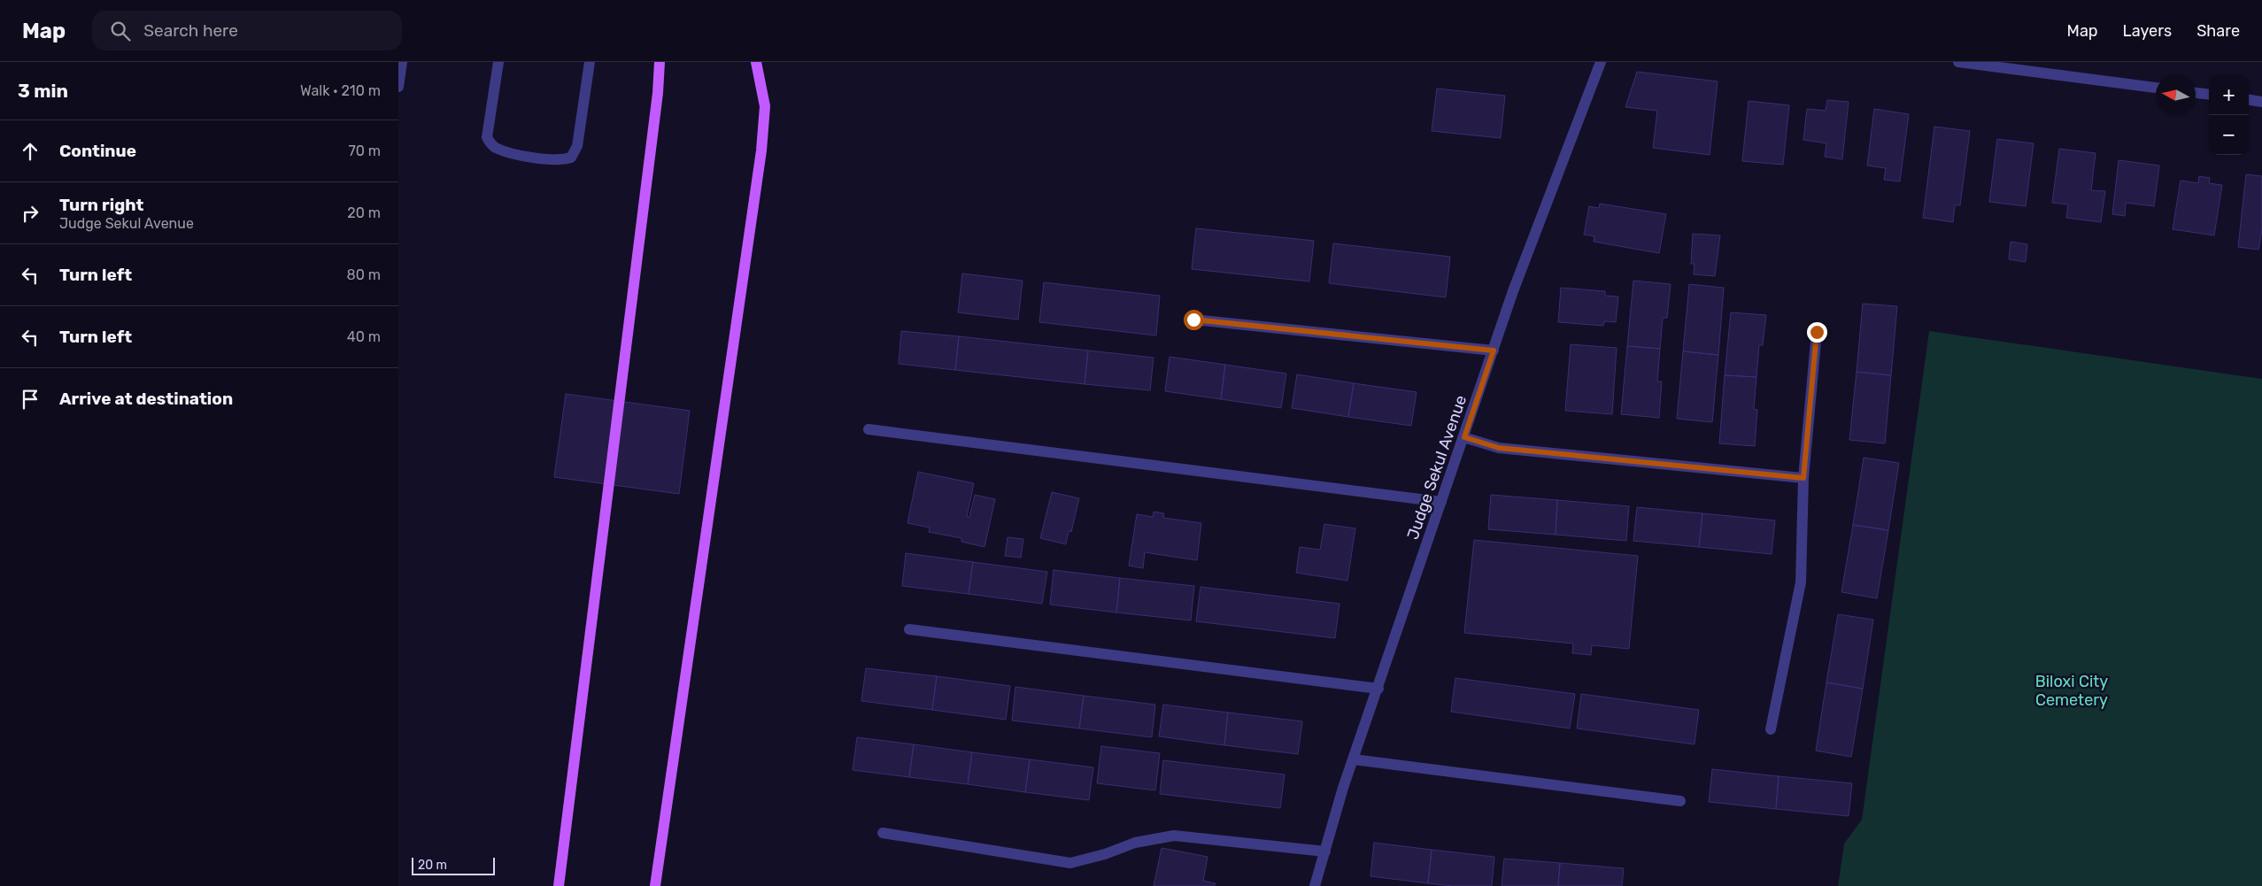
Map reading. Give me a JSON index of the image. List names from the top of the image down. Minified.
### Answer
{"streets":{"street":["Judge Sekul Avenue"]},"parks":["Biloxi City Cemetery"],"scale_bar":"20 m","north":"left","page":{"header":"Map","search":"Search here","nav":["Map","Layers","Share"],"heading":["3 min","Walk · 210 m"],"map_buttons":["+","−"],"list":[["Continue","70 m"],["Turn right","Judge Sekul Avenue","20 m"],["Turn left","80 m"],["Turn left","40 m"],"Arrive at destination"],"scale":"20 m"}}
